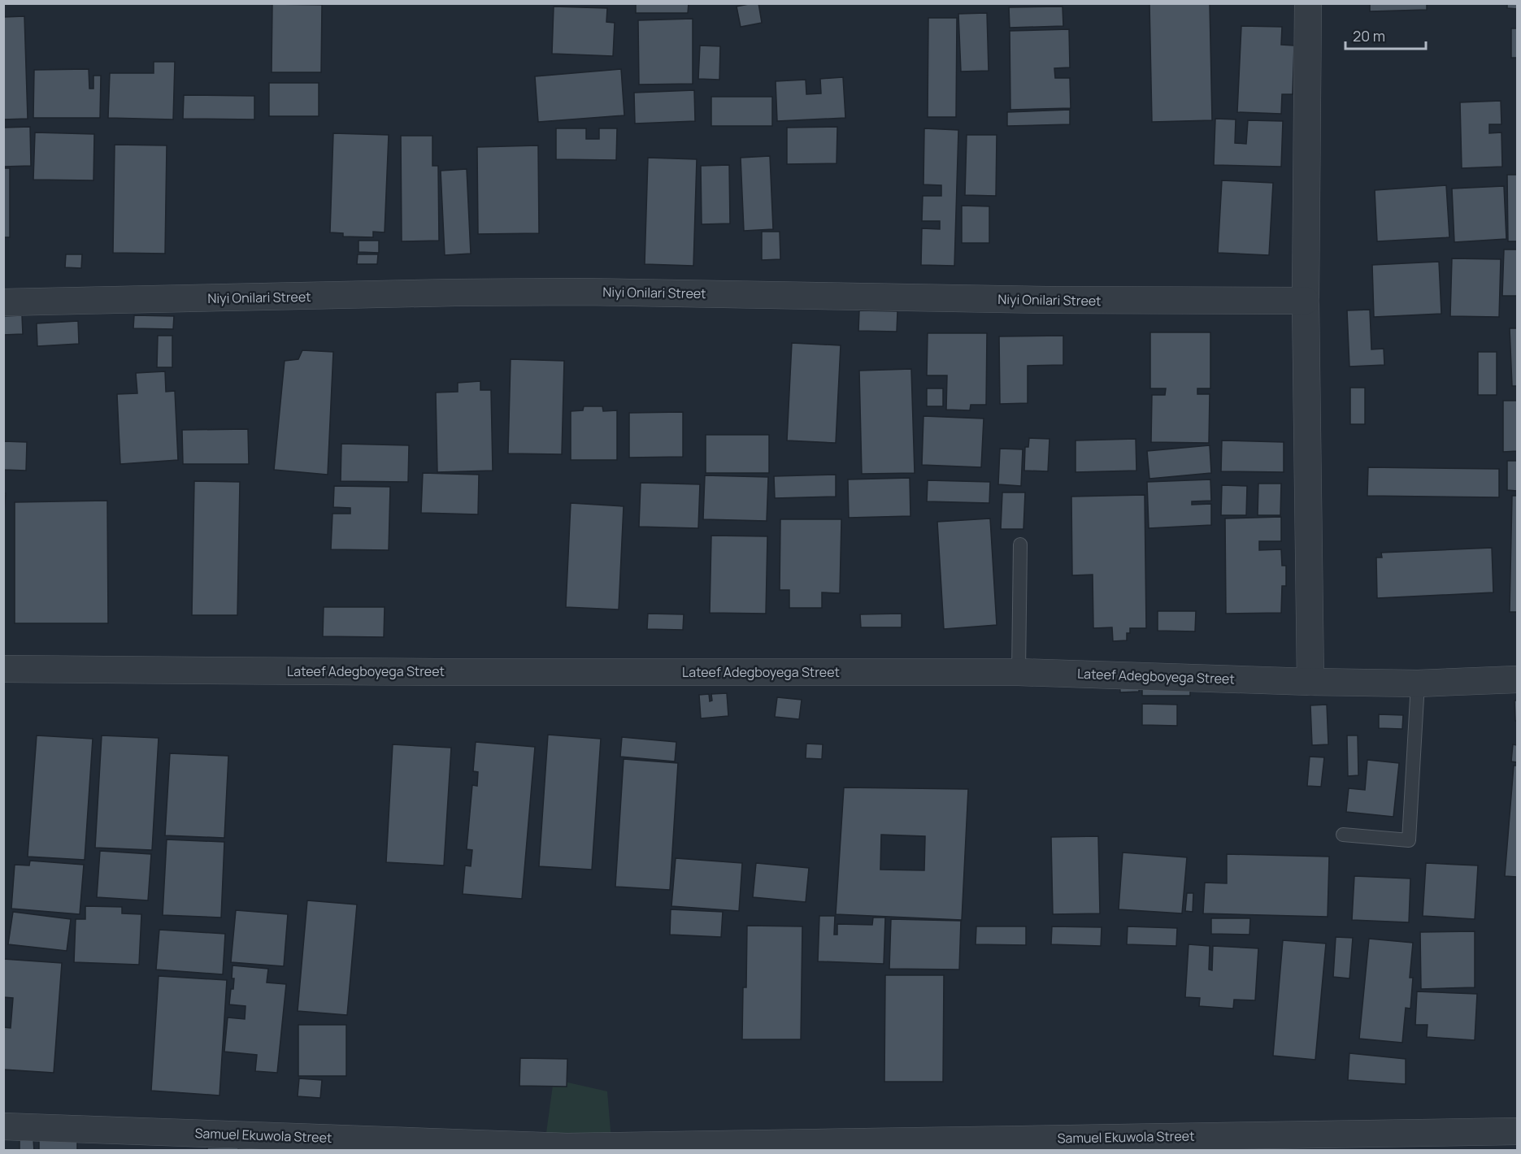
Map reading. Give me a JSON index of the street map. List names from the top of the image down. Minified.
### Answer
{"streets":{"street":["Niyi Onilari Street","Lateef Adegboyega Street","Samuel Ekuwola Street"]},"scale_bar":"20 m"}
